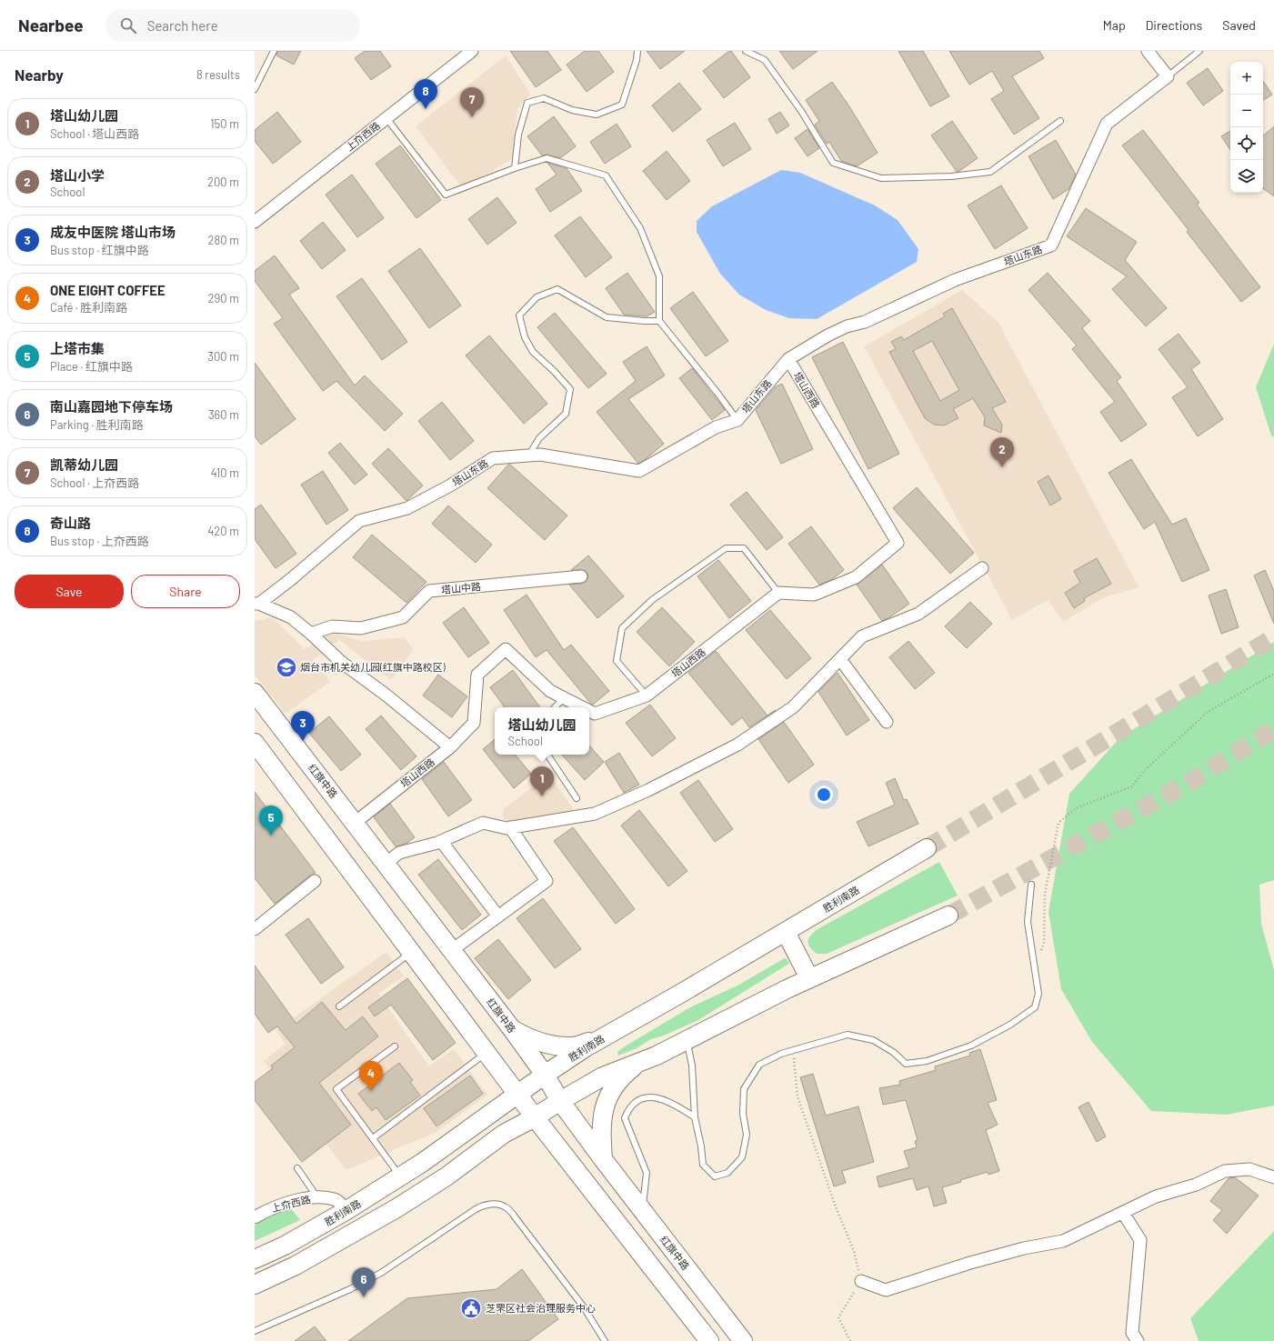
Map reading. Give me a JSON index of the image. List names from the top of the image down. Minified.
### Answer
{"streets":{"main road":["红旗中路","胜利南路"],"street":["上夼西路","塔山东路","塔山西路","塔山中路"]},"crossings":[["上夼西路","胜利南路"],["塔山东路","塔山西路"],["塔山西路","红旗中路"],["红旗中路","胜利南路"]],"places":{"school or university":["烟台市机关幼儿园(红旗中路校区)"],"public building":["芝罘区社会治理服务中心"]},"page":{"header":"Nearbee","search":"Search here","nav":["Map","Directions","Saved"],"heading":["Nearby","8 results"],"map_buttons":["+","−"],"pins":["8","7","2","3","1","5","4","6"],"list":[{"mark":"1","name":"塔山幼儿园","note":"School · 塔山西路","value":"150 m"},{"mark":"2","name":"塔山小学","note":"School","value":"200 m"},{"mark":"3","name":"成友中医院 塔山市场","note":"Bus stop · 红旗中路","value":"280 m"},{"mark":"4","name":"ONE EIGHT COFFEE","note":"Café · 胜利南路","value":"290 m"},{"mark":"5","name":"上塔市集","note":"Place · 红旗中路","value":"300 m"},{"mark":"6","name":"南山嘉园地下停车场","note":"Parking · 胜利南路","value":"360 m"},{"mark":"7","name":"凯蒂幼儿园","note":"School · 上夼西路","value":"410 m"},{"mark":"8","name":"奇山路","note":"Bus stop · 上夼西路","value":"420 m"}],"buttons":["Save","Share"],"popup":["塔山幼儿园","School"]}}
